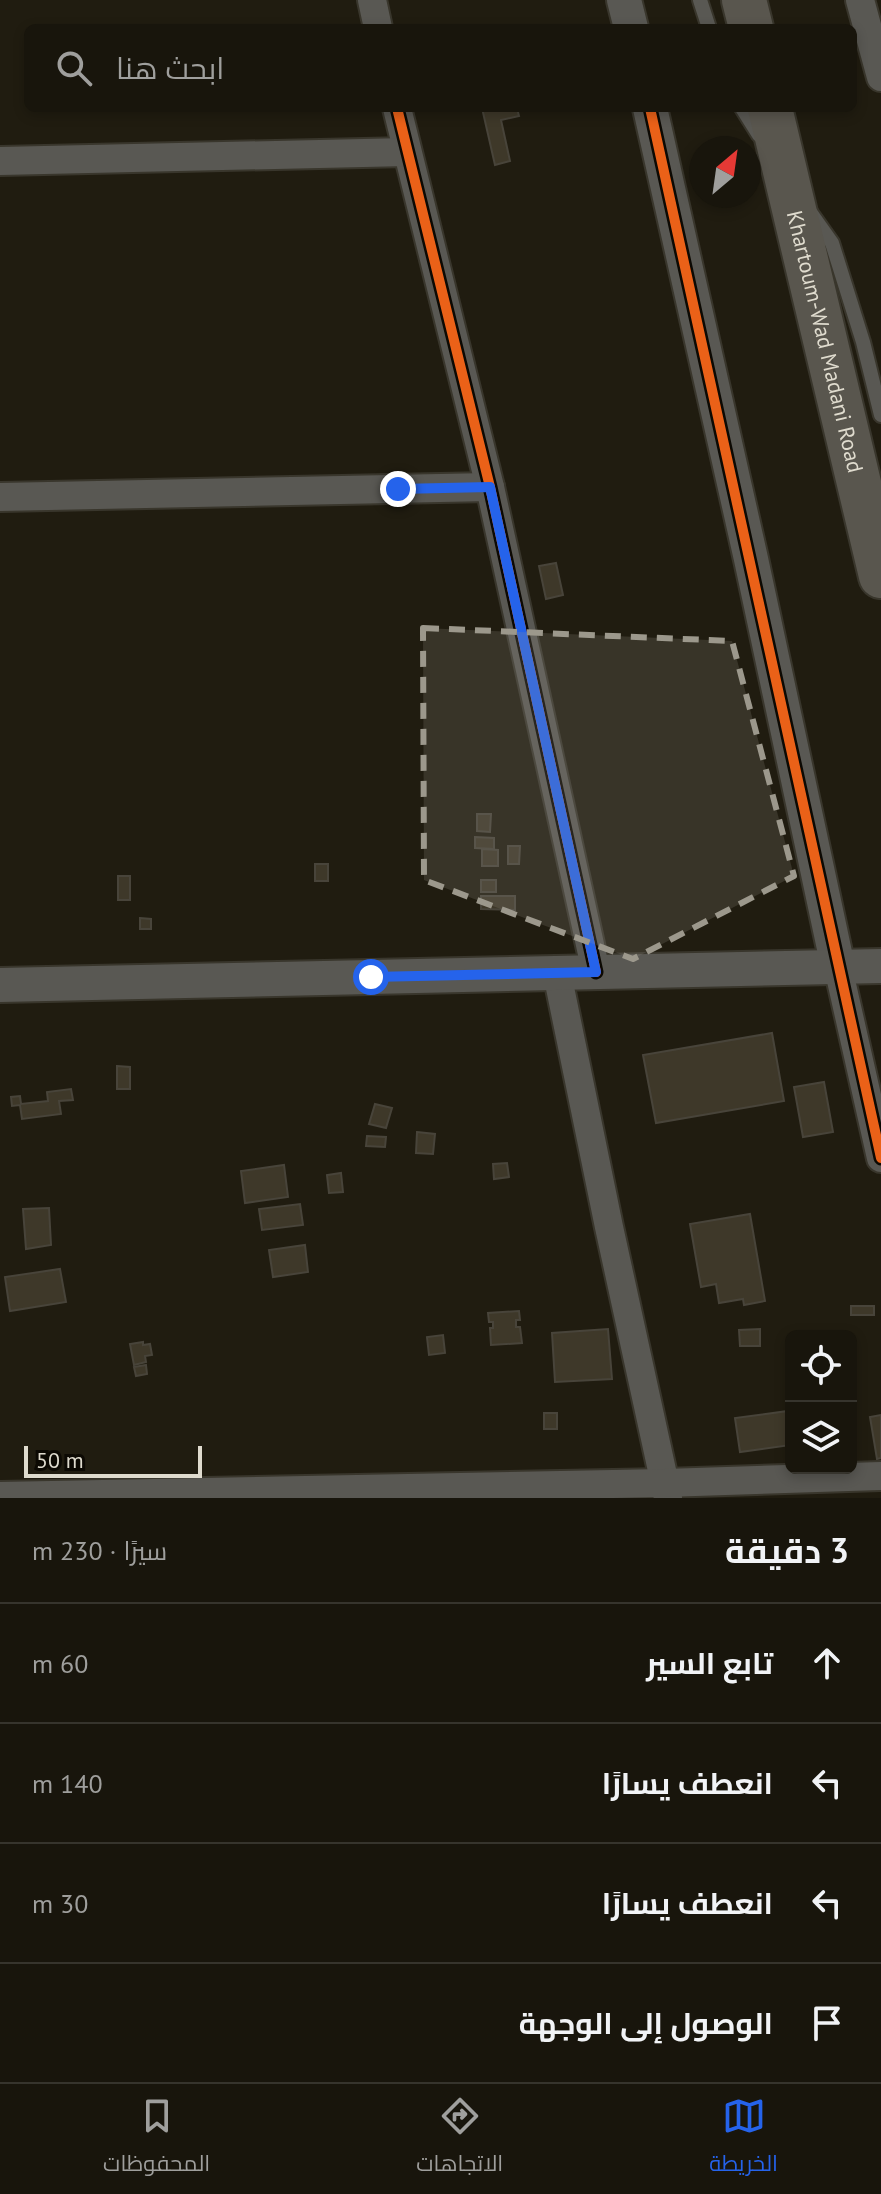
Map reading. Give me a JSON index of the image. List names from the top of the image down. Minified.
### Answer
{"streets":{"highway":["Khartoum-Wad Madani Road"]},"scale_bar":"50 m","north":"top right","page":{"search":"ابحث هنا","scale":"50 m","heading":["3 دقيقة","سيرًا · 230 m"],"list":[["تابع السير","60 m"],["انعطف يسارًا","140 m"],["انعطف يسارًا","30 m"],"الوصول إلى الوجهة"],"nav":["الخريطة","الاتجاهات","المحفوظات"]}}
